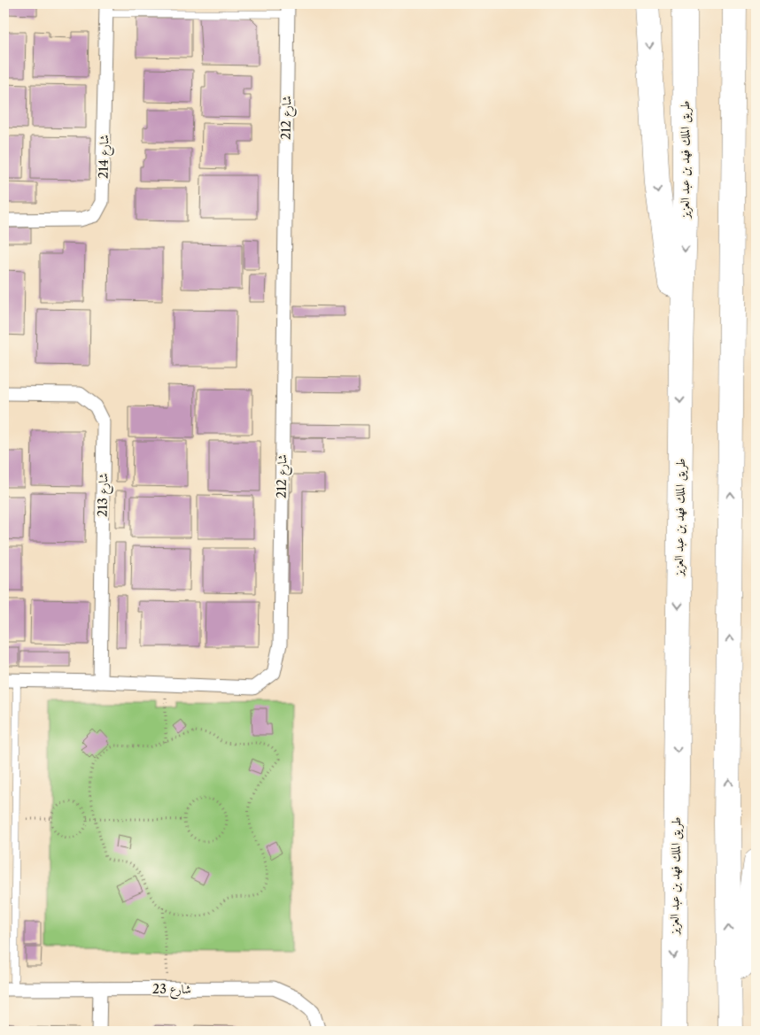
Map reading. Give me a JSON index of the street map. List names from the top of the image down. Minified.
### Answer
{"streets":{"highway":["طريق الملك فهد بن عبد العزيز"],"street":["شارع 212","شارع 214","شارع 213","شارع 23"]},"crossings":[["شارع 212","شارع 213"]]}
